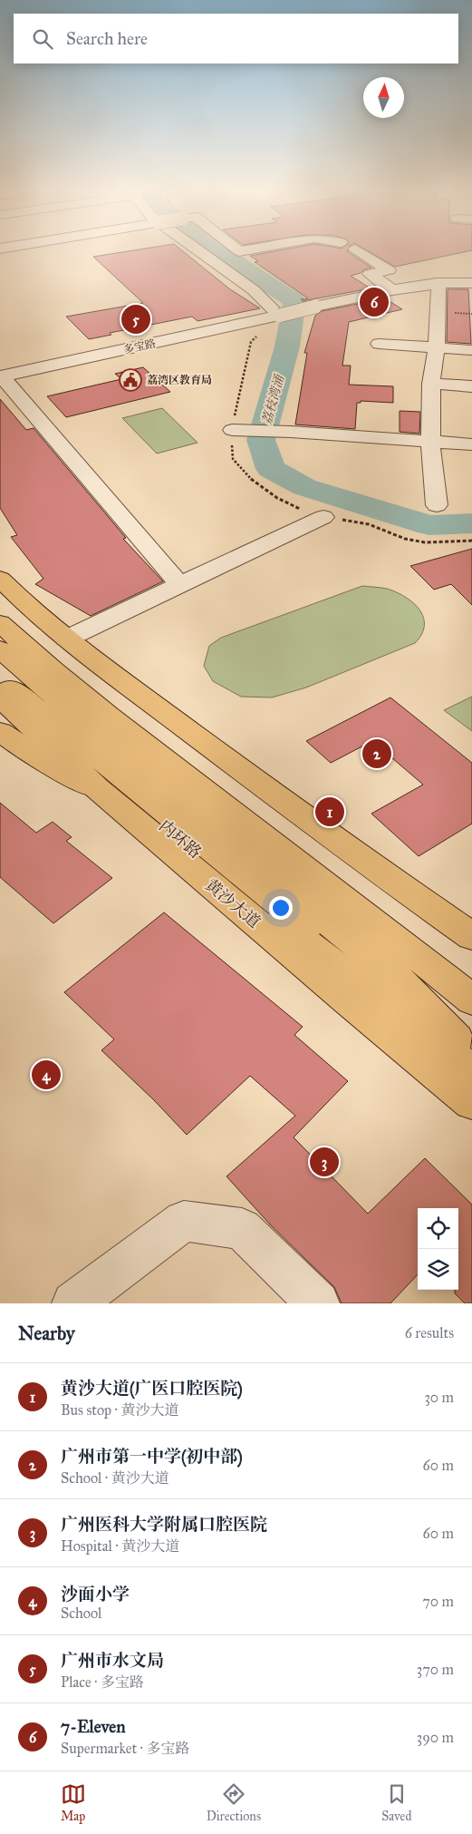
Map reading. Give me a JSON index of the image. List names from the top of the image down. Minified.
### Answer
{"streets":{"main road":["内环路","黄沙大道"],"street":["多宝路"]},"water":["荔枝湾涌"],"places":{"public building":["荔湾区教育局"]},"north":"top","page":{"search":"Search here","pins":["6","5","2","1","4","3"],"heading":["Nearby","6 results"],"list":[{"mark":"1","name":"黄沙大道(广医口腔医院)","note":"Bus stop · 黄沙大道","value":"30 m"},{"mark":"2","name":"广州市第一中学(初中部)","note":"School · 黄沙大道","value":"60 m"},{"mark":"3","name":"广州医科大学附属口腔医院","note":"Hospital · 黄沙大道","value":"60 m"},{"mark":"4","name":"沙面小学","note":"School","value":"70 m"},{"mark":"5","name":"广州市水文局","note":"Place · 多宝路","value":"370 m"},{"mark":"6","name":"7-Eleven","note":"Supermarket · 多宝路","value":"390 m"}],"nav":["Map","Directions","Saved"]}}
